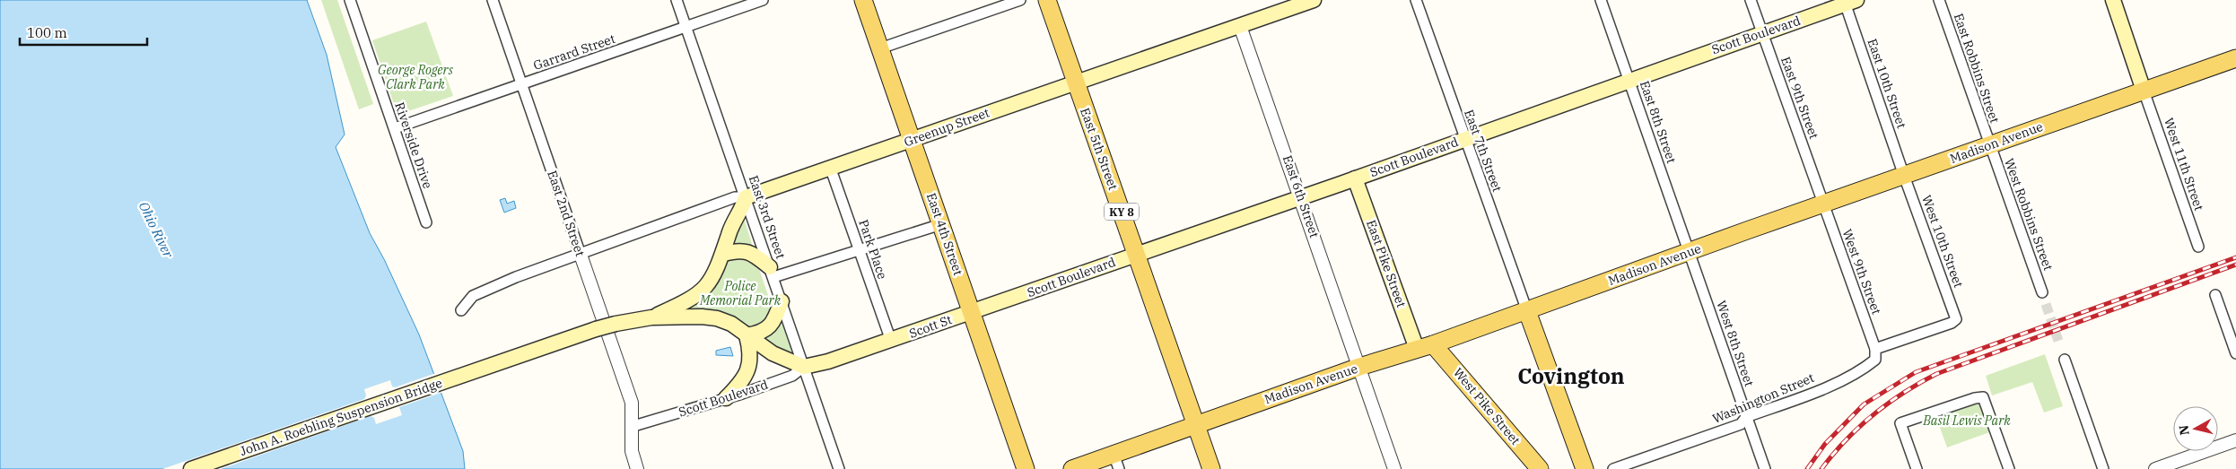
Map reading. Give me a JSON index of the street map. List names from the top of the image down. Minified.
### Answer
{"streets":{"main road":["Scott Boulevard","Greenup Street","Madison Avenue","East 5th Street","KY 8","East 4th Street","East Pike Street","Scott St","West Pike Street","John A. Roebling Suspension Bridge"],"street":["Garrard Street","East Robbins Street","East 10th Street","East 9th Street","East 8th Street","Riverside Drive","East 7th Street","West 11th Street","East 6th Street","East 2nd Street","West Robbins Street","East 3rd Street","West 10th Street","Park Place","West 9th Street","West 8th Street","Washington Street"]},"crossings":[["Scott Boulevard","East 10th Street"],["Scott Boulevard","East 9th Street"],["Scott Boulevard","East 8th Street"],["Scott Boulevard","East 5th Street"],["Scott Boulevard","East 7th Street"],["Scott Boulevard","East 6th Street"],["Scott Boulevard","East 2nd Street"],["Scott Boulevard","East 3rd Street"],["Scott Boulevard","East 4th Street"],["Scott Boulevard","Park Place"],["Scott Boulevard","East Pike Street"],["Scott Boulevard","Scott St"],["Garrard Street","Riverside Drive"],["Garrard Street","East 2nd Street"],["Garrard Street","East 3rd Street"],["East Robbins Street","Madison Avenue"],["East Robbins Street","West Robbins Street"],["East 10th Street","Madison Avenue"],["East 10th Street","West 10th Street"],["East 9th Street","Madison Avenue"],["East 9th Street","West 9th Street"],["East 8th Street","Madison Avenue"],["East 8th Street","West 8th Street"],["Greenup Street","East 5th Street"],["Greenup Street","East 6th Street"],["Greenup Street","East 2nd Street"],["Greenup Street","East 3rd Street"],["Greenup Street","East 4th Street"],["Greenup Street","Park Place"],["Madison Avenue","East 5th Street"],["Madison Avenue","East 7th Street"],["Madison Avenue","West 11th Street"],["Madison Avenue","East 6th Street"],["Madison Avenue","KY 8"],["Madison Avenue","West Robbins Street"],["Madison Avenue","West 10th Street"],["Madison Avenue","East Pike Street"],["Madison Avenue","West 9th Street"],["Madison Avenue","West 8th Street"],["Madison Avenue","West Pike Street"],["East 5th Street","KY 8"],["East 4th Street","Scott St"],["West 10th Street","West 9th Street"],["West 10th Street","Washington Street"],["Park Place","Scott St"],["West 9th Street","Washington Street"],["West 8th Street","Washington Street"]],"districts":["Covington"],"water":["Ohio River"],"parks":["George Rogers Clark Park","Police Memorial Park","Basil Lewis Park"],"scale_bar":"100 m","north":"left"}
